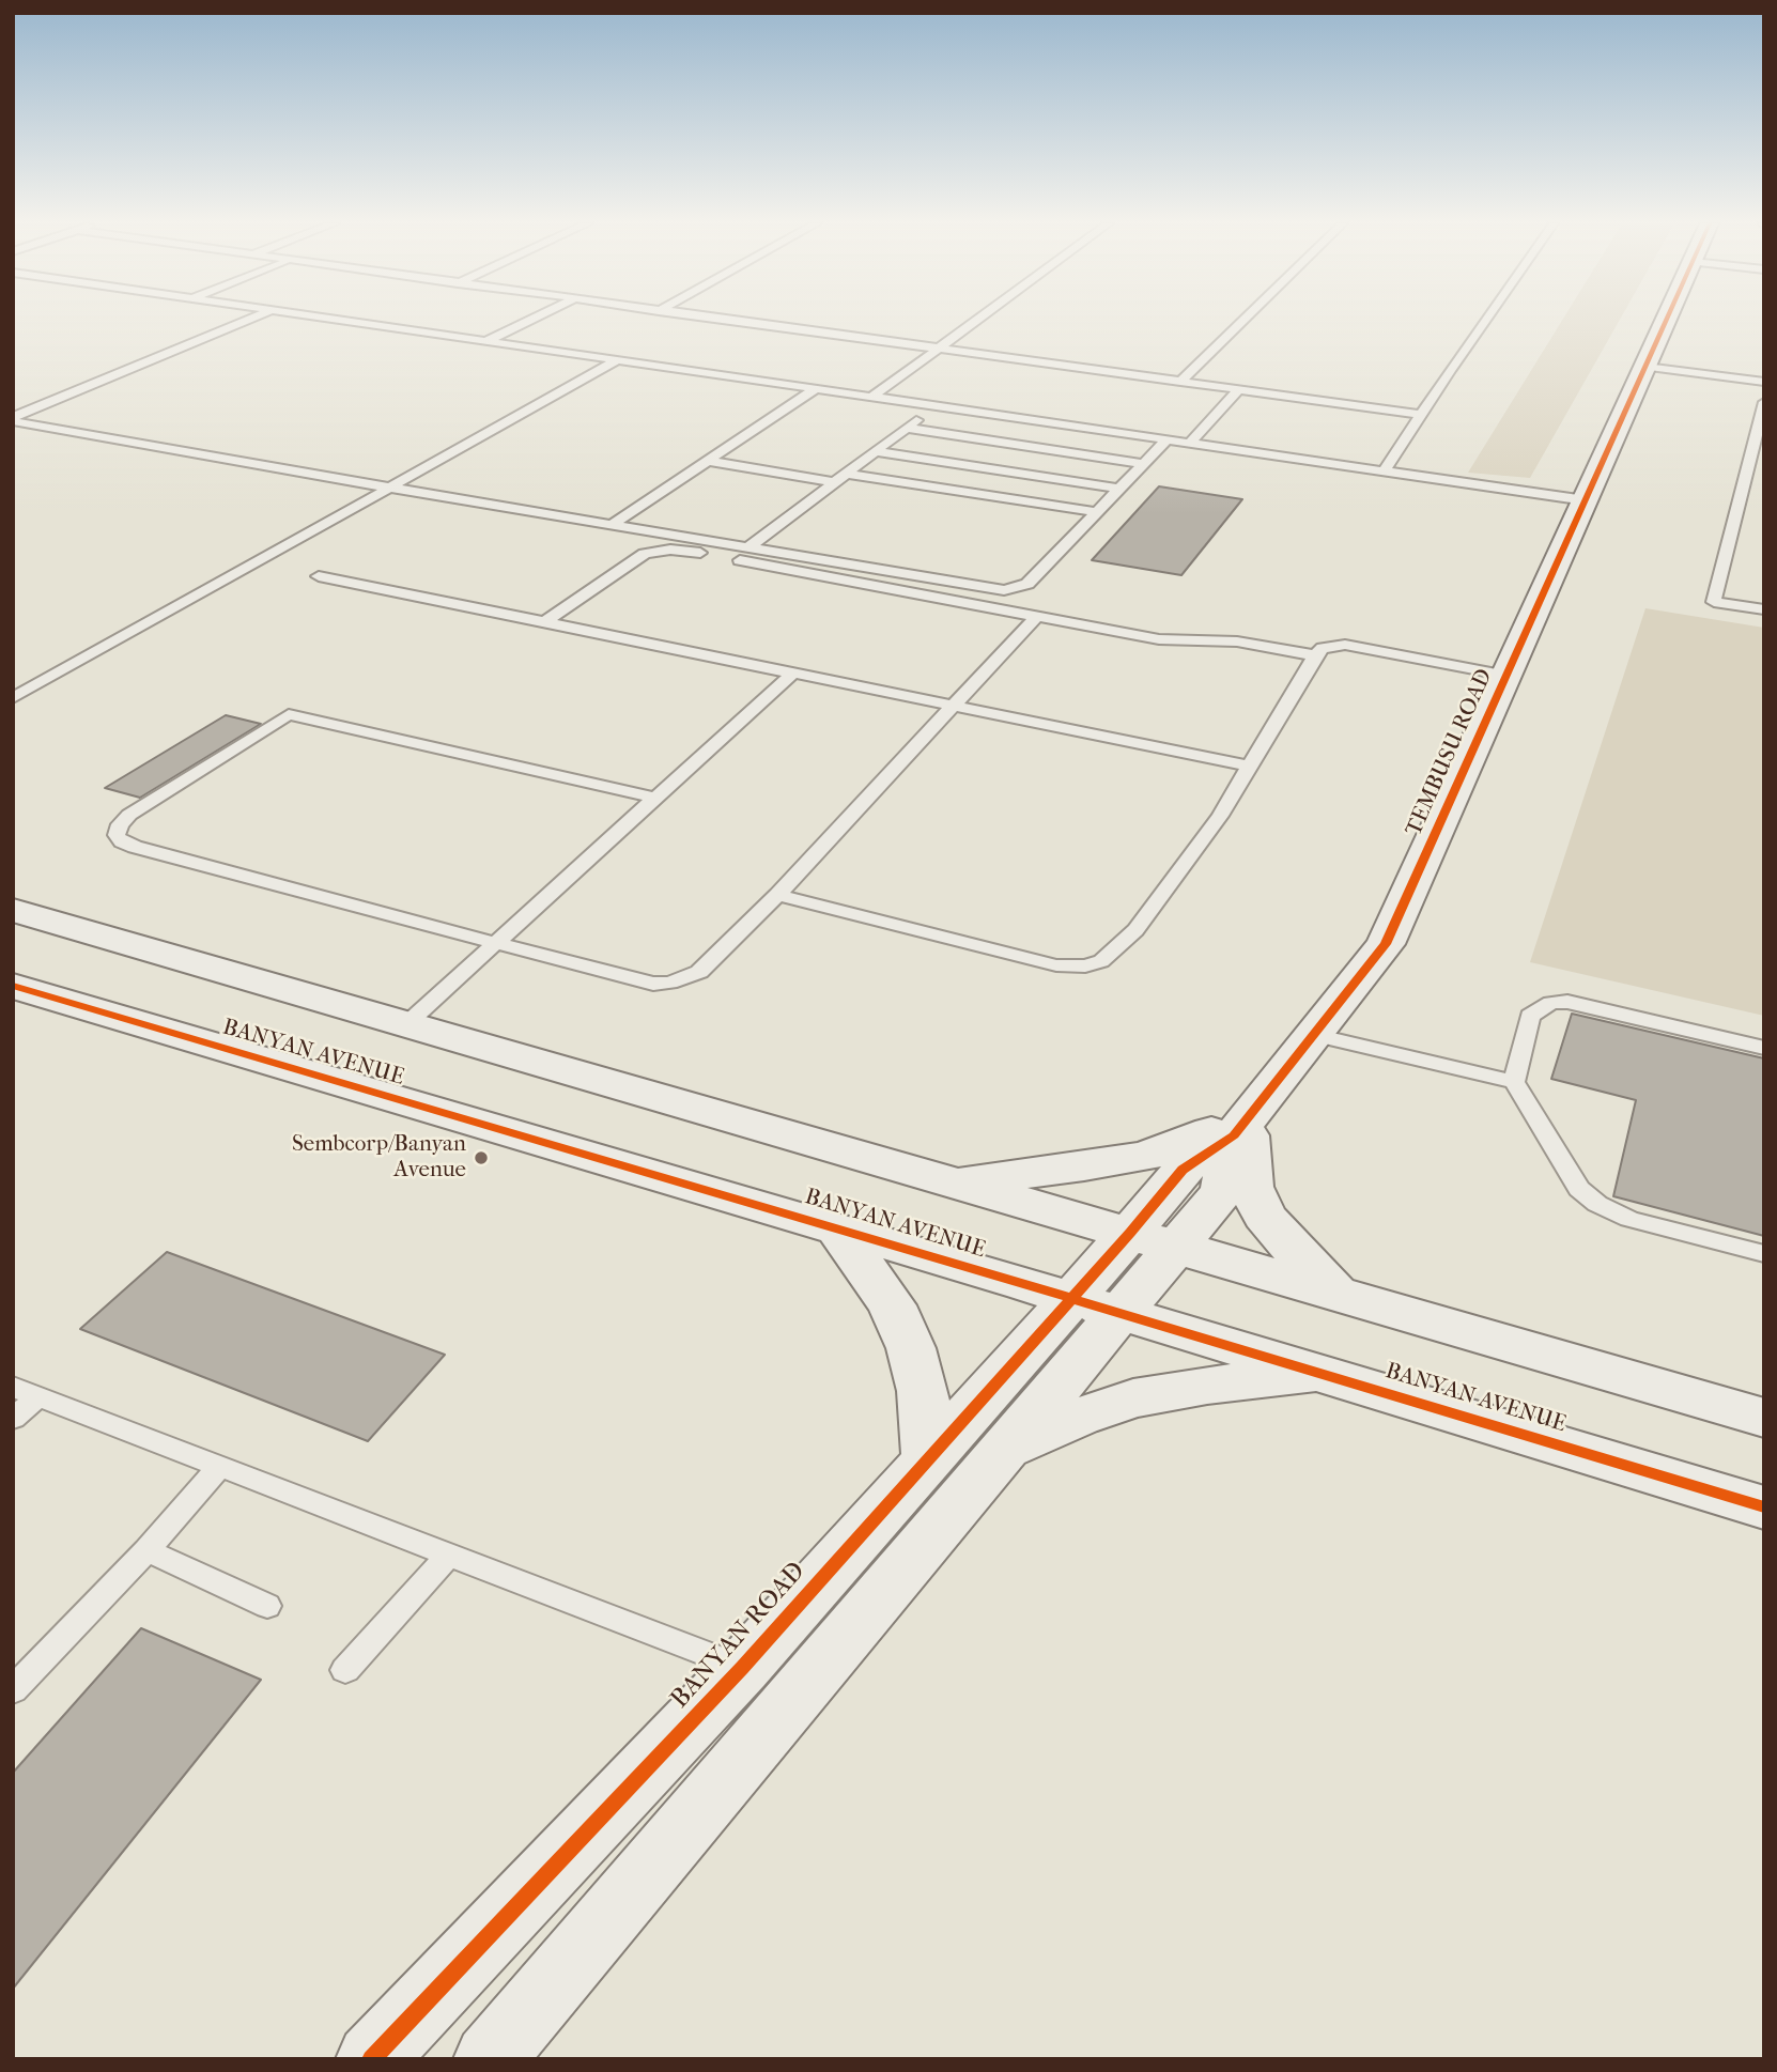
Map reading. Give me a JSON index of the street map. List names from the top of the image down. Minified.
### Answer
{"streets":{"street":["TEMBUSU ROAD","BANYAN AVENUE","BANYAN ROAD"]},"crossings":[["TEMBUSU ROAD","BANYAN ROAD"],["BANYAN AVENUE","BANYAN ROAD"]],"places":["Sembcorp/Banyan Avenue"]}
